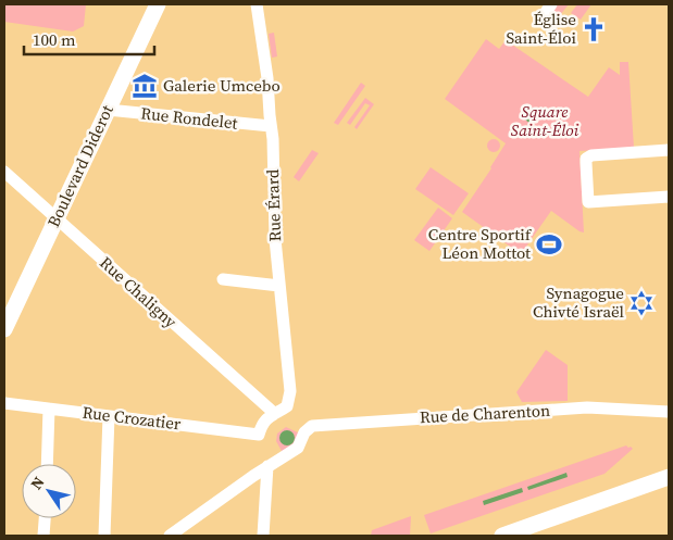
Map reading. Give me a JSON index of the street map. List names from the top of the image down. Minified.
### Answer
{"streets":{"main road":["Boulevard Diderot"],"street":["Rue Rondelet","Rue Érard","Rue Chaligny","Rue de Charenton","Rue Crozatier"]},"crossings":[["Rue Rondelet","Boulevard Diderot"],["Rue Rondelet","Rue Érard"],["Boulevard Diderot","Rue Chaligny"],["Rue Érard","Rue Chaligny"],["Rue Érard","Rue Crozatier"],["Rue Chaligny","Rue Crozatier"]],"parks":["Square Saint-Éloi"],"places":{"church":["Église Saint-Éloi"],"museum":["Galerie Umcebo"],"sports":["Centre Sportif Léon Mottot"],"synagogue":["Synagogue Chivté Israël"]},"scale_bar":"100 m","north":"top left"}
